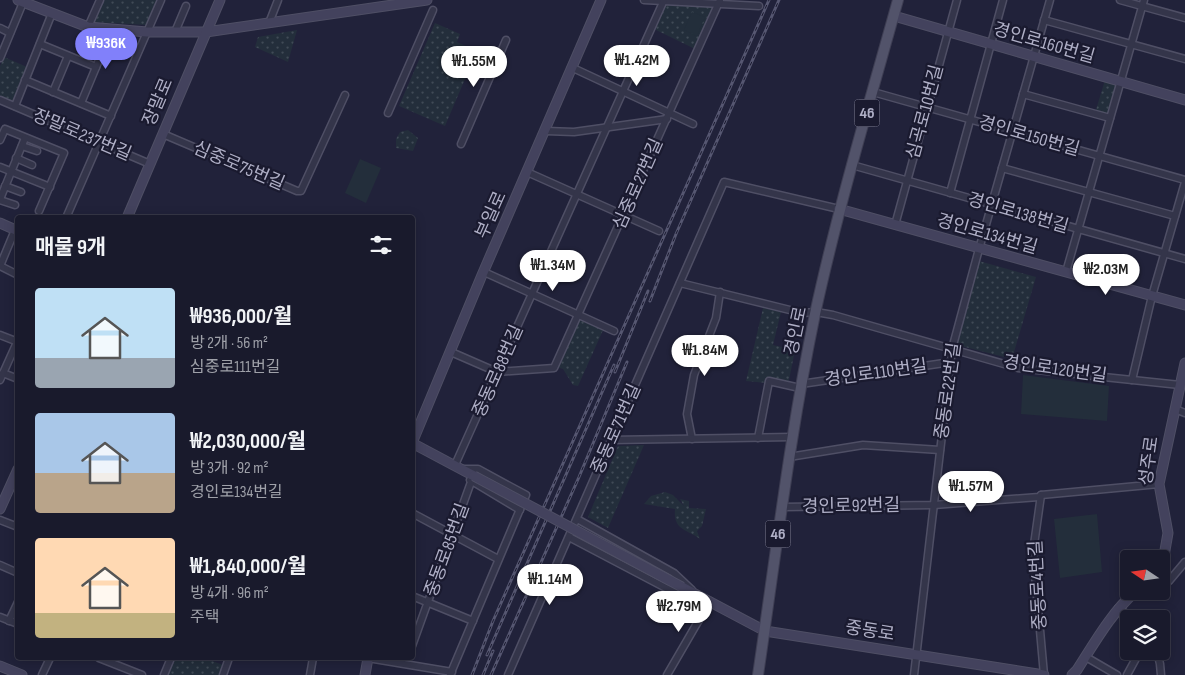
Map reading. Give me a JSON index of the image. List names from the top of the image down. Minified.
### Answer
{"streets":{"main road":["46","경인로"],"street":["경인로160번길","장말로","심곡로10번길","장말로237번길","경인로150번길","심중로75번길","심중로27번길","경인로138번길","부일로","경인로134번길","경인로120번길","중동로88번길","경인로110번길","중동로22번길","중동로71번길","성주로","경인로92번길","중동로85번길","중동로4번길","중동로"]},"crossings":[["경인로160번길","심곡로10번길"],["경인로160번길","경인로"],["경인로160번길","중동로22번길"],["장말로","장말로237번길"],["장말로","심중로75번길"],["심곡로10번길","경인로150번길"],["심곡로10번길","경인로138번길"],["심곡로10번길","경인로134번길"],["경인로150번길","경인로"],["경인로150번길","중동로22번길"],["심중로27번길","중동로88번길"],["경인로138번길","경인로"],["경인로138번길","중동로22번길"],["경인로134번길","경인로"],["경인로134번길","중동로22번길"],["경인로134번길","중동로71번길"],["경인로","경인로120번길"],["경인로","경인로110번길"],["경인로","중동로71번길"],["경인로","경인로92번길"],["경인로","중동로"],["경인로120번길","중동로22번길"],["경인로120번길","중동로71번길"],["경인로120번길","성주로"],["경인로110번길","중동로22번길"],["중동로22번길","경인로92번길"],["중동로22번길","중동로"],["중동로71번길","중동로"],["성주로","경인로92번길"],["경인로92번길","중동로4번길"],["중동로85번길","중동로"],["중동로4번길","중동로"]],"north":"left","page":{"price":["₩936K","₩1.42M","₩1.55M","₩1.34M","₩2.03M","₩1.84M","₩1.57M","₩1.14M","₩2.79M"],"heading":"매물 9개","list":[{"name":"₩936,000/월","note":"방 2개 · 56 m² · 심중로111번길"},{"name":"₩2,030,000/월","note":"방 3개 · 92 m² · 경인로134번길"},{"name":"₩1,840,000/월","note":"방 4개 · 96 m² · 주택"}]}}
